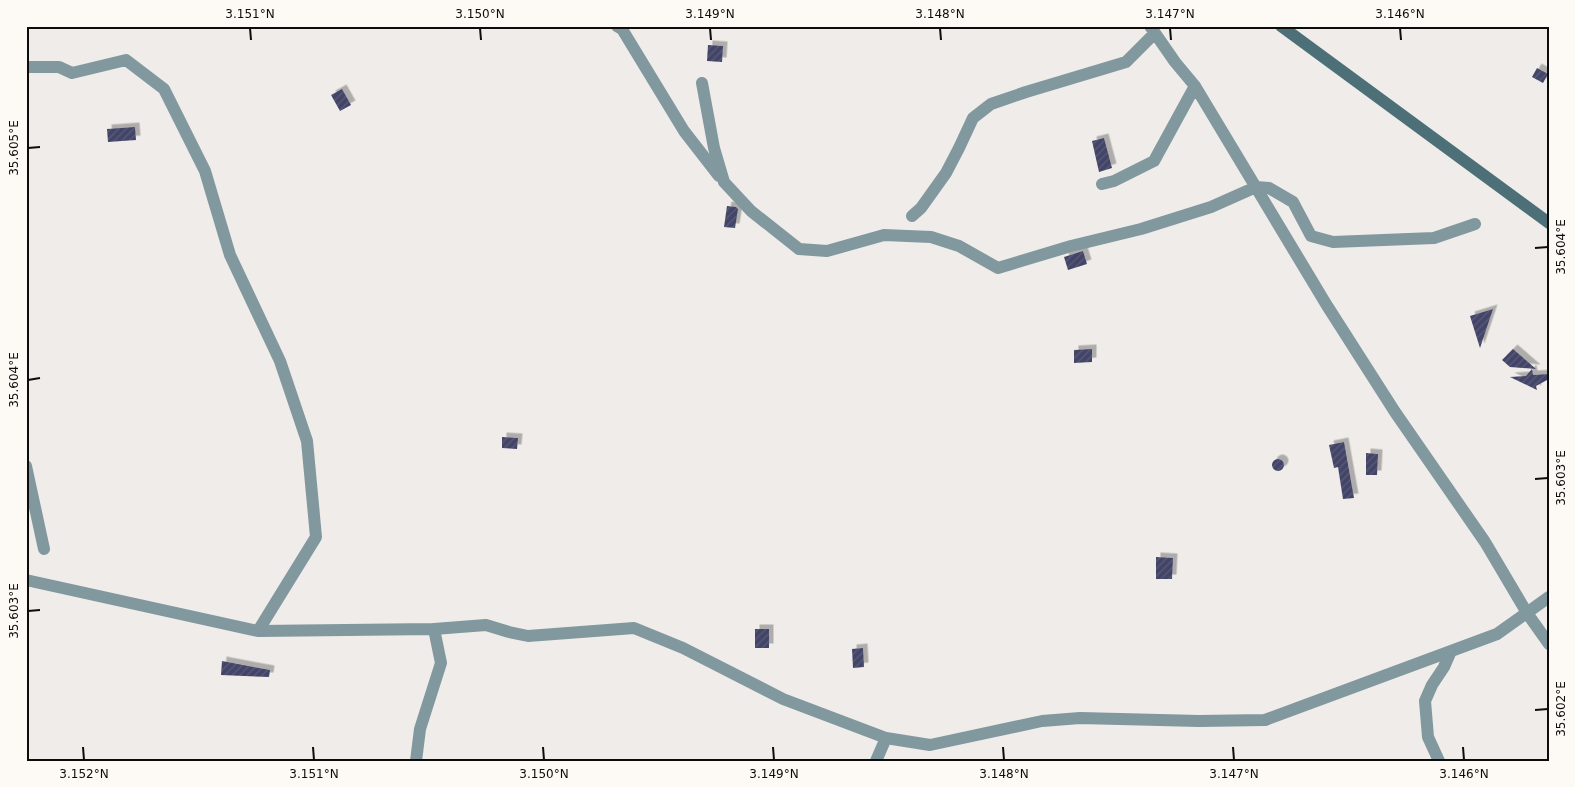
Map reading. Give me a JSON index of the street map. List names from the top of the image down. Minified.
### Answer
{"coordinates":["3.151°N","3.150°N","3.149°N","3.148°N","3.147°N","3.146°N","35.605°E","35.604°E","35.603°E","35.602°E","3.152°N"]}
